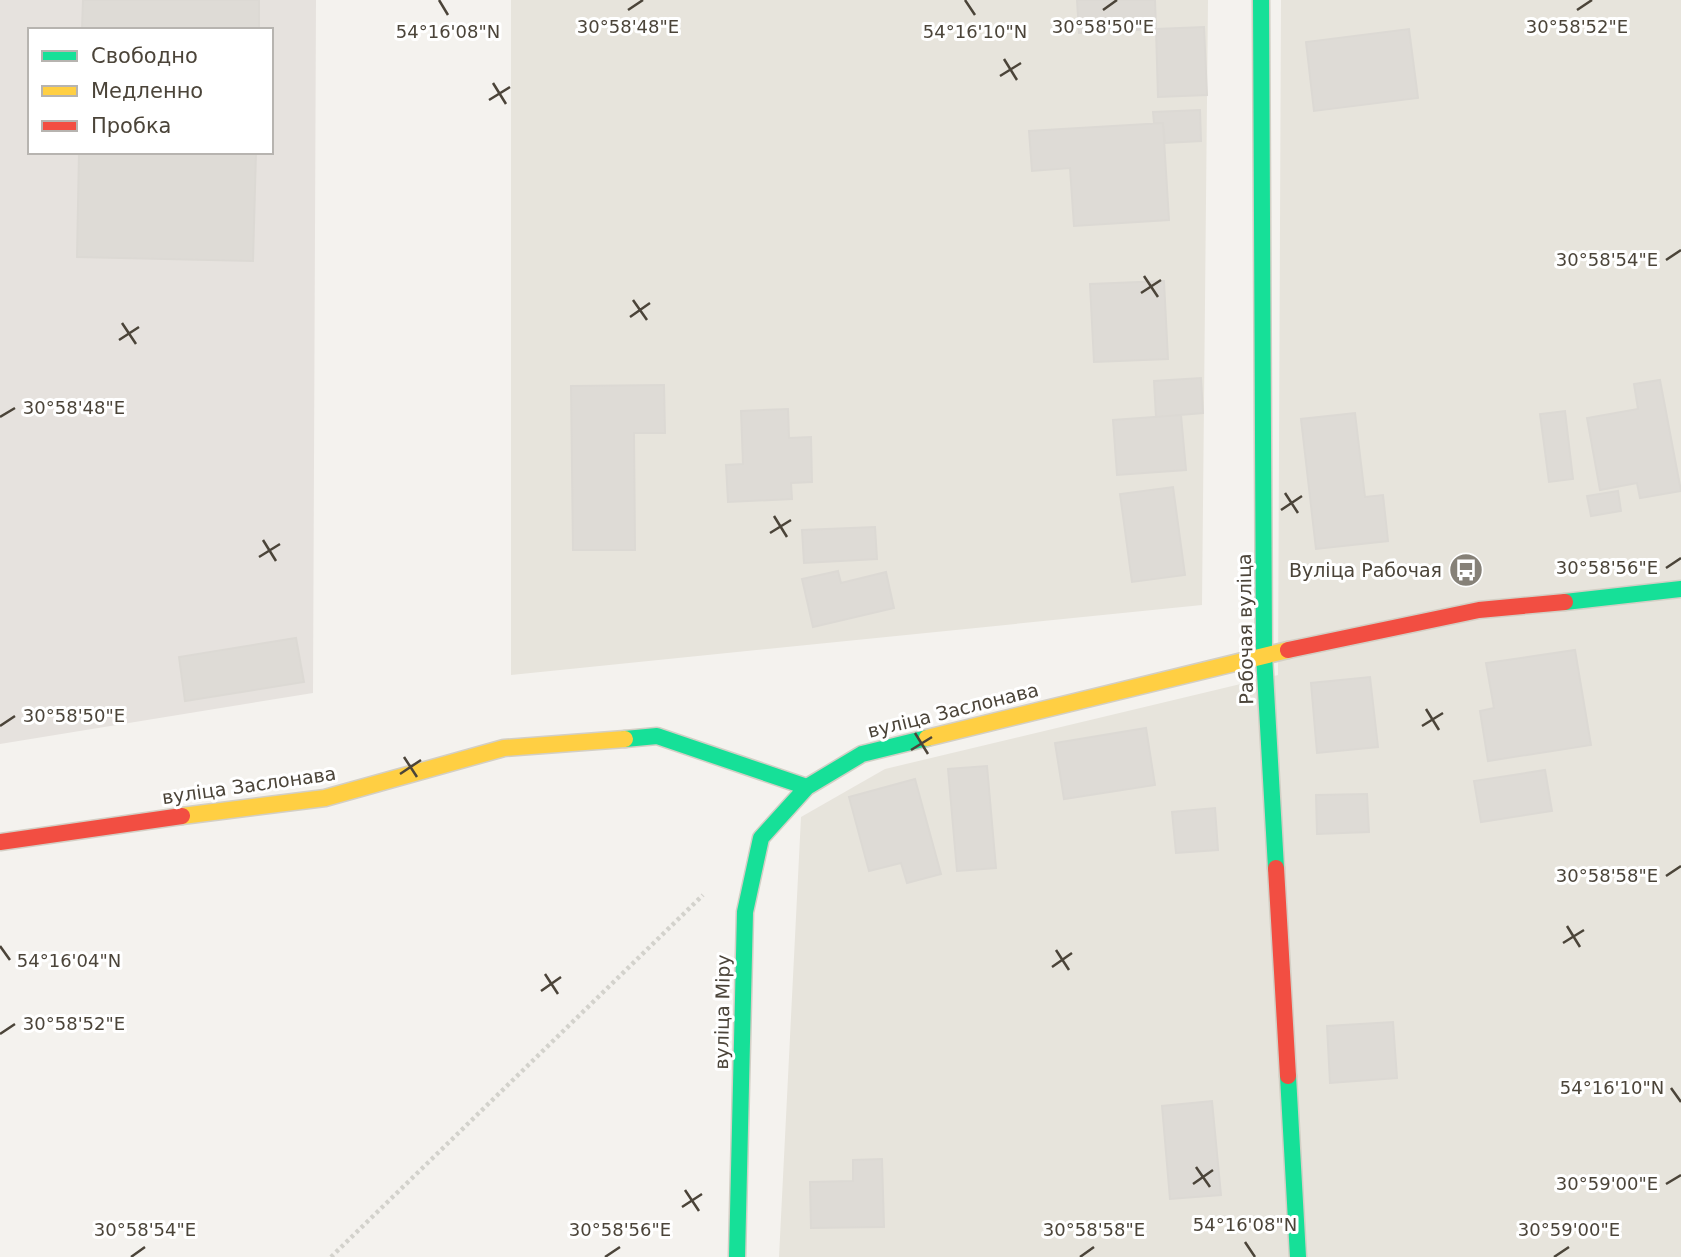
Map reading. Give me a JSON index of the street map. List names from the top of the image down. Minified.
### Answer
{"streets":{"street":["Рабочая вуліца","вуліца Заслонава","вуліца Міру"]},"crossings":[["Рабочая вуліца","вуліца Заслонава"],["вуліца Заслонава","вуліца Міру"]],"places":{"bus stop":["Вуліца Рабочая"]},"legend":["Свободно","Медленно","Пробка"],"coordinates":["30°58'48\"E","30°58'50\"E","30°58'52\"E","54°16'08\"N","54°16'10\"N","30°58'54\"E","30°58'56\"E","30°58'58\"E","54°16'04\"N","30°59'00\"E"]}
